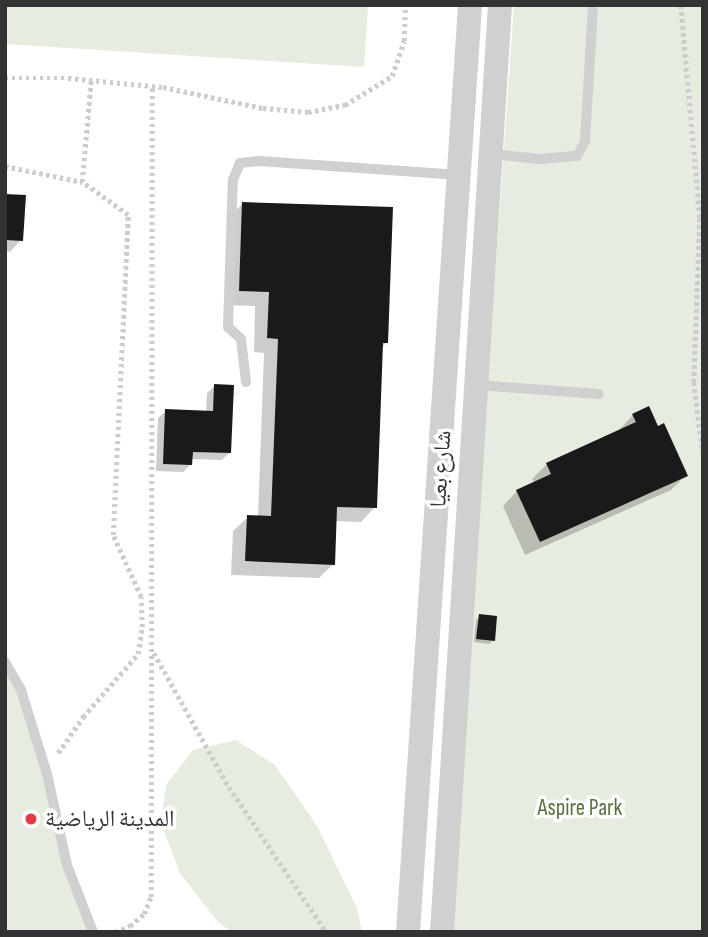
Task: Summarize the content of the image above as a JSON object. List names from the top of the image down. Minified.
{"streets":{"street":["شارع بعيا"]},"parks":["Aspire Park"],"places":["المدينة الرياضية"]}
